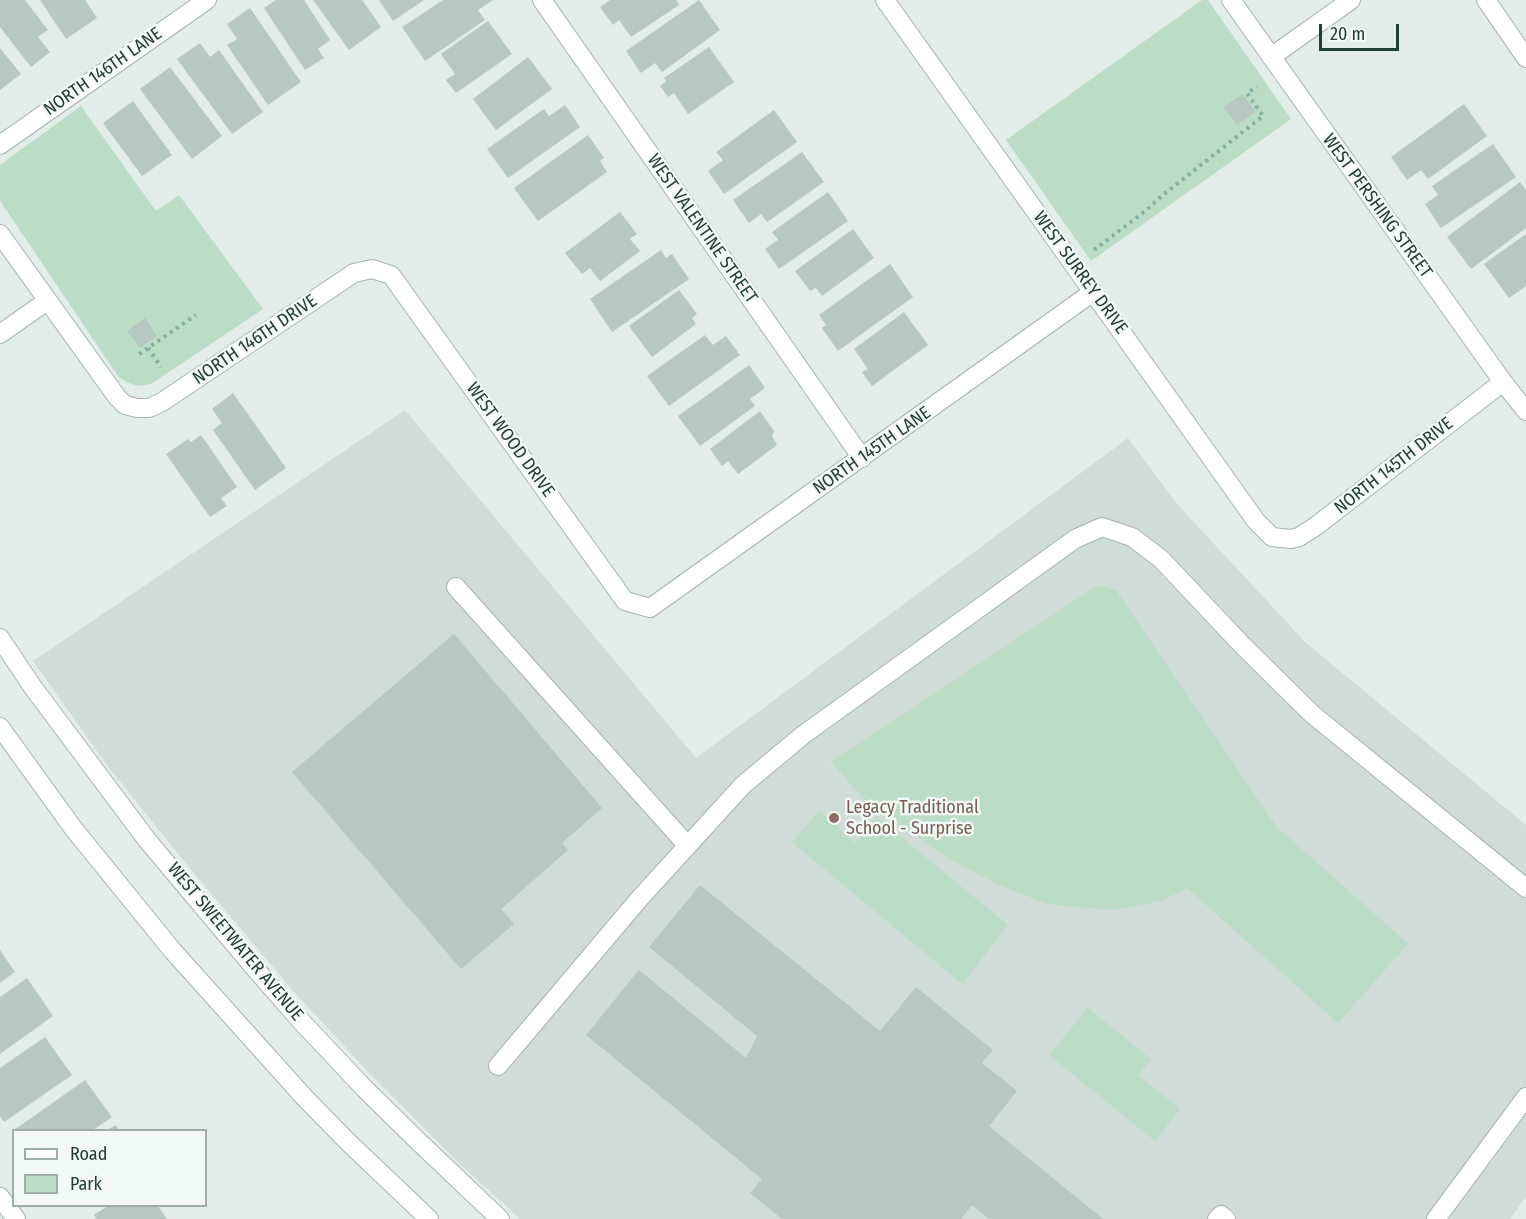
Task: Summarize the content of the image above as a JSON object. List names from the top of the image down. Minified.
{"streets":{"street":["NORTH 146TH LANE","WEST PERSHING STREET","WEST VALENTINE STREET","WEST SURREY DRIVE","NORTH 146TH DRIVE","WEST WOOD DRIVE","NORTH 145TH LANE","NORTH 145TH DRIVE","WEST SWEETWATER AVENUE"]},"crossings":[["WEST PERSHING STREET","NORTH 145TH DRIVE"],["WEST VALENTINE STREET","NORTH 145TH LANE"],["WEST SURREY DRIVE","NORTH 145TH LANE"],["WEST SURREY DRIVE","NORTH 145TH DRIVE"],["NORTH 146TH DRIVE","WEST WOOD DRIVE"],["WEST WOOD DRIVE","NORTH 145TH LANE"]],"places":["Legacy Traditional School - Surprise"],"legend":["Road","Park"],"scale_bar":"20 m"}
